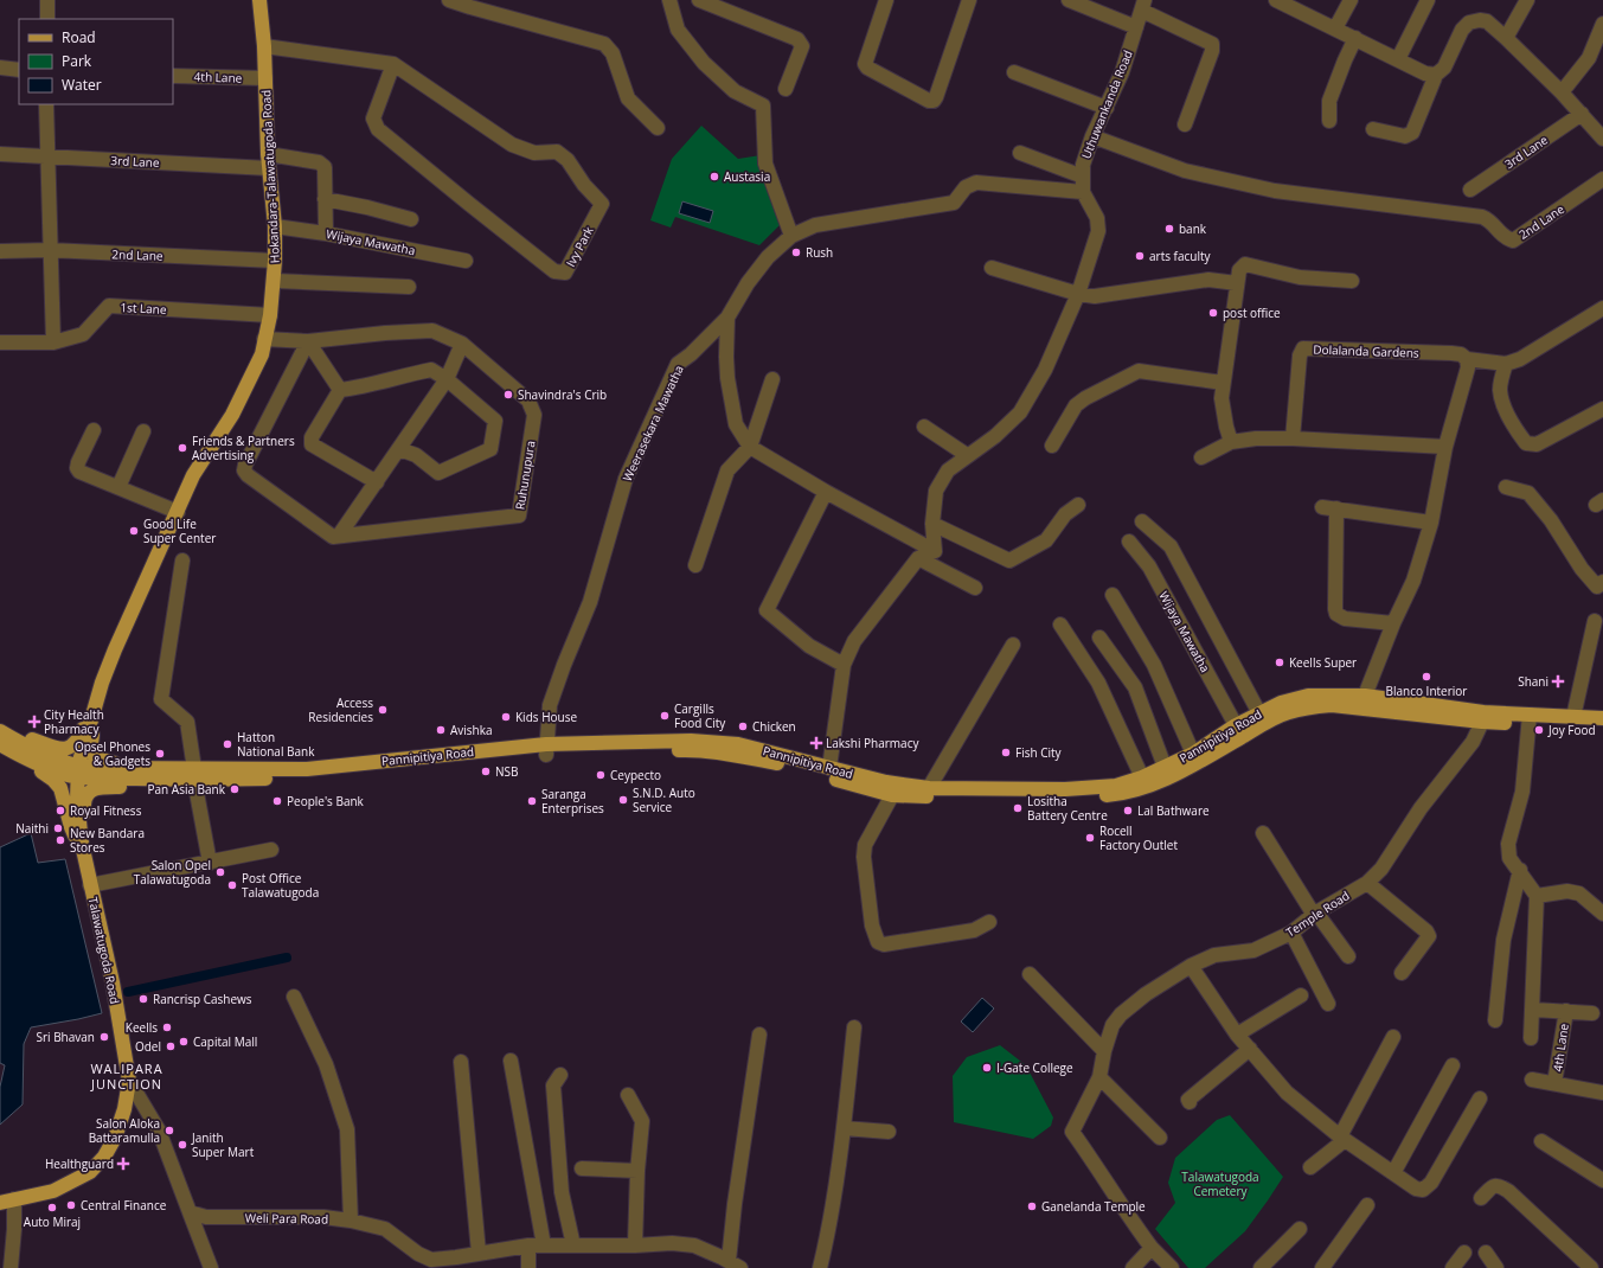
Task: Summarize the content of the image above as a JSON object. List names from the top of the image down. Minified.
{"streets":{"main road":["Hokandara-Talawatugoda Road","Pannipitiya Road","Talawatugoda Road"],"street":["4th Lane","Uthuwankanda Road","3rd Lane","2nd Lane","Wijaya Mawatha","Ivy Park","1st Lane","Dolalanda Gardens","Weerasekara Mawatha","Ruhunupura","Temple Road","Weli Para Road"]},"crossings":[["4th Lane","Hokandara-Talawatugoda Road"],["Uthuwankanda Road","2nd Lane"],["Uthuwankanda Road","Weerasekara Mawatha"],["3rd Lane","Hokandara-Talawatugoda Road"],["Hokandara-Talawatugoda Road","2nd Lane"],["Hokandara-Talawatugoda Road","Wijaya Mawatha"],["Hokandara-Talawatugoda Road","Ivy Park"],["Hokandara-Talawatugoda Road","1st Lane"],["Hokandara-Talawatugoda Road","Ruhunupura"],["Hokandara-Talawatugoda Road","Pannipitiya Road"],["Hokandara-Talawatugoda Road","Talawatugoda Road"],["Wijaya Mawatha","Pannipitiya Road"],["Weerasekara Mawatha","Pannipitiya Road"],["Pannipitiya Road","Temple Road"],["Pannipitiya Road","Talawatugoda Road"]],"districts":["WALIPARA JUNCTION"],"parks":["Talawatugoda Cemetery"],"places":{"other":["Austasia","bank","Rush","arts faculty","post office","Shavindra's Crib","Friends & Partners Advertising","Good Life Super Center","Keells Super","Blanco Interior","Access Residencies","Cargills Food City","Kids House","Chicken","Avishka","Joy Food","Hatton National Bank","Fish City","Opsel Phones & Gadgets","NSB","Ceypecto","Pan Asia Bank","S.N.D. Auto Service","People's Bank","Saranga Enterprises","Lositha Battery Centre","Royal Fitness","Lal Bathware","Naithi","Rocell Factory Outlet","New Bandara Stores","Salon Opel Talawatugoda","Post Office Talawatugoda","Rancrisp Cashews","Keells","Sri Bhavan","Capital Mall","Odel","I-Gate College","Salon Aloka Battaramulla","Janith Super Mart","Central Finance","Ganelanda Temple","Auto Miraj"],"health":["Shani","City Health Pharmacy","Lakshi Pharmacy","Healthguard"]},"legend":["Road","Park","Water"]}
